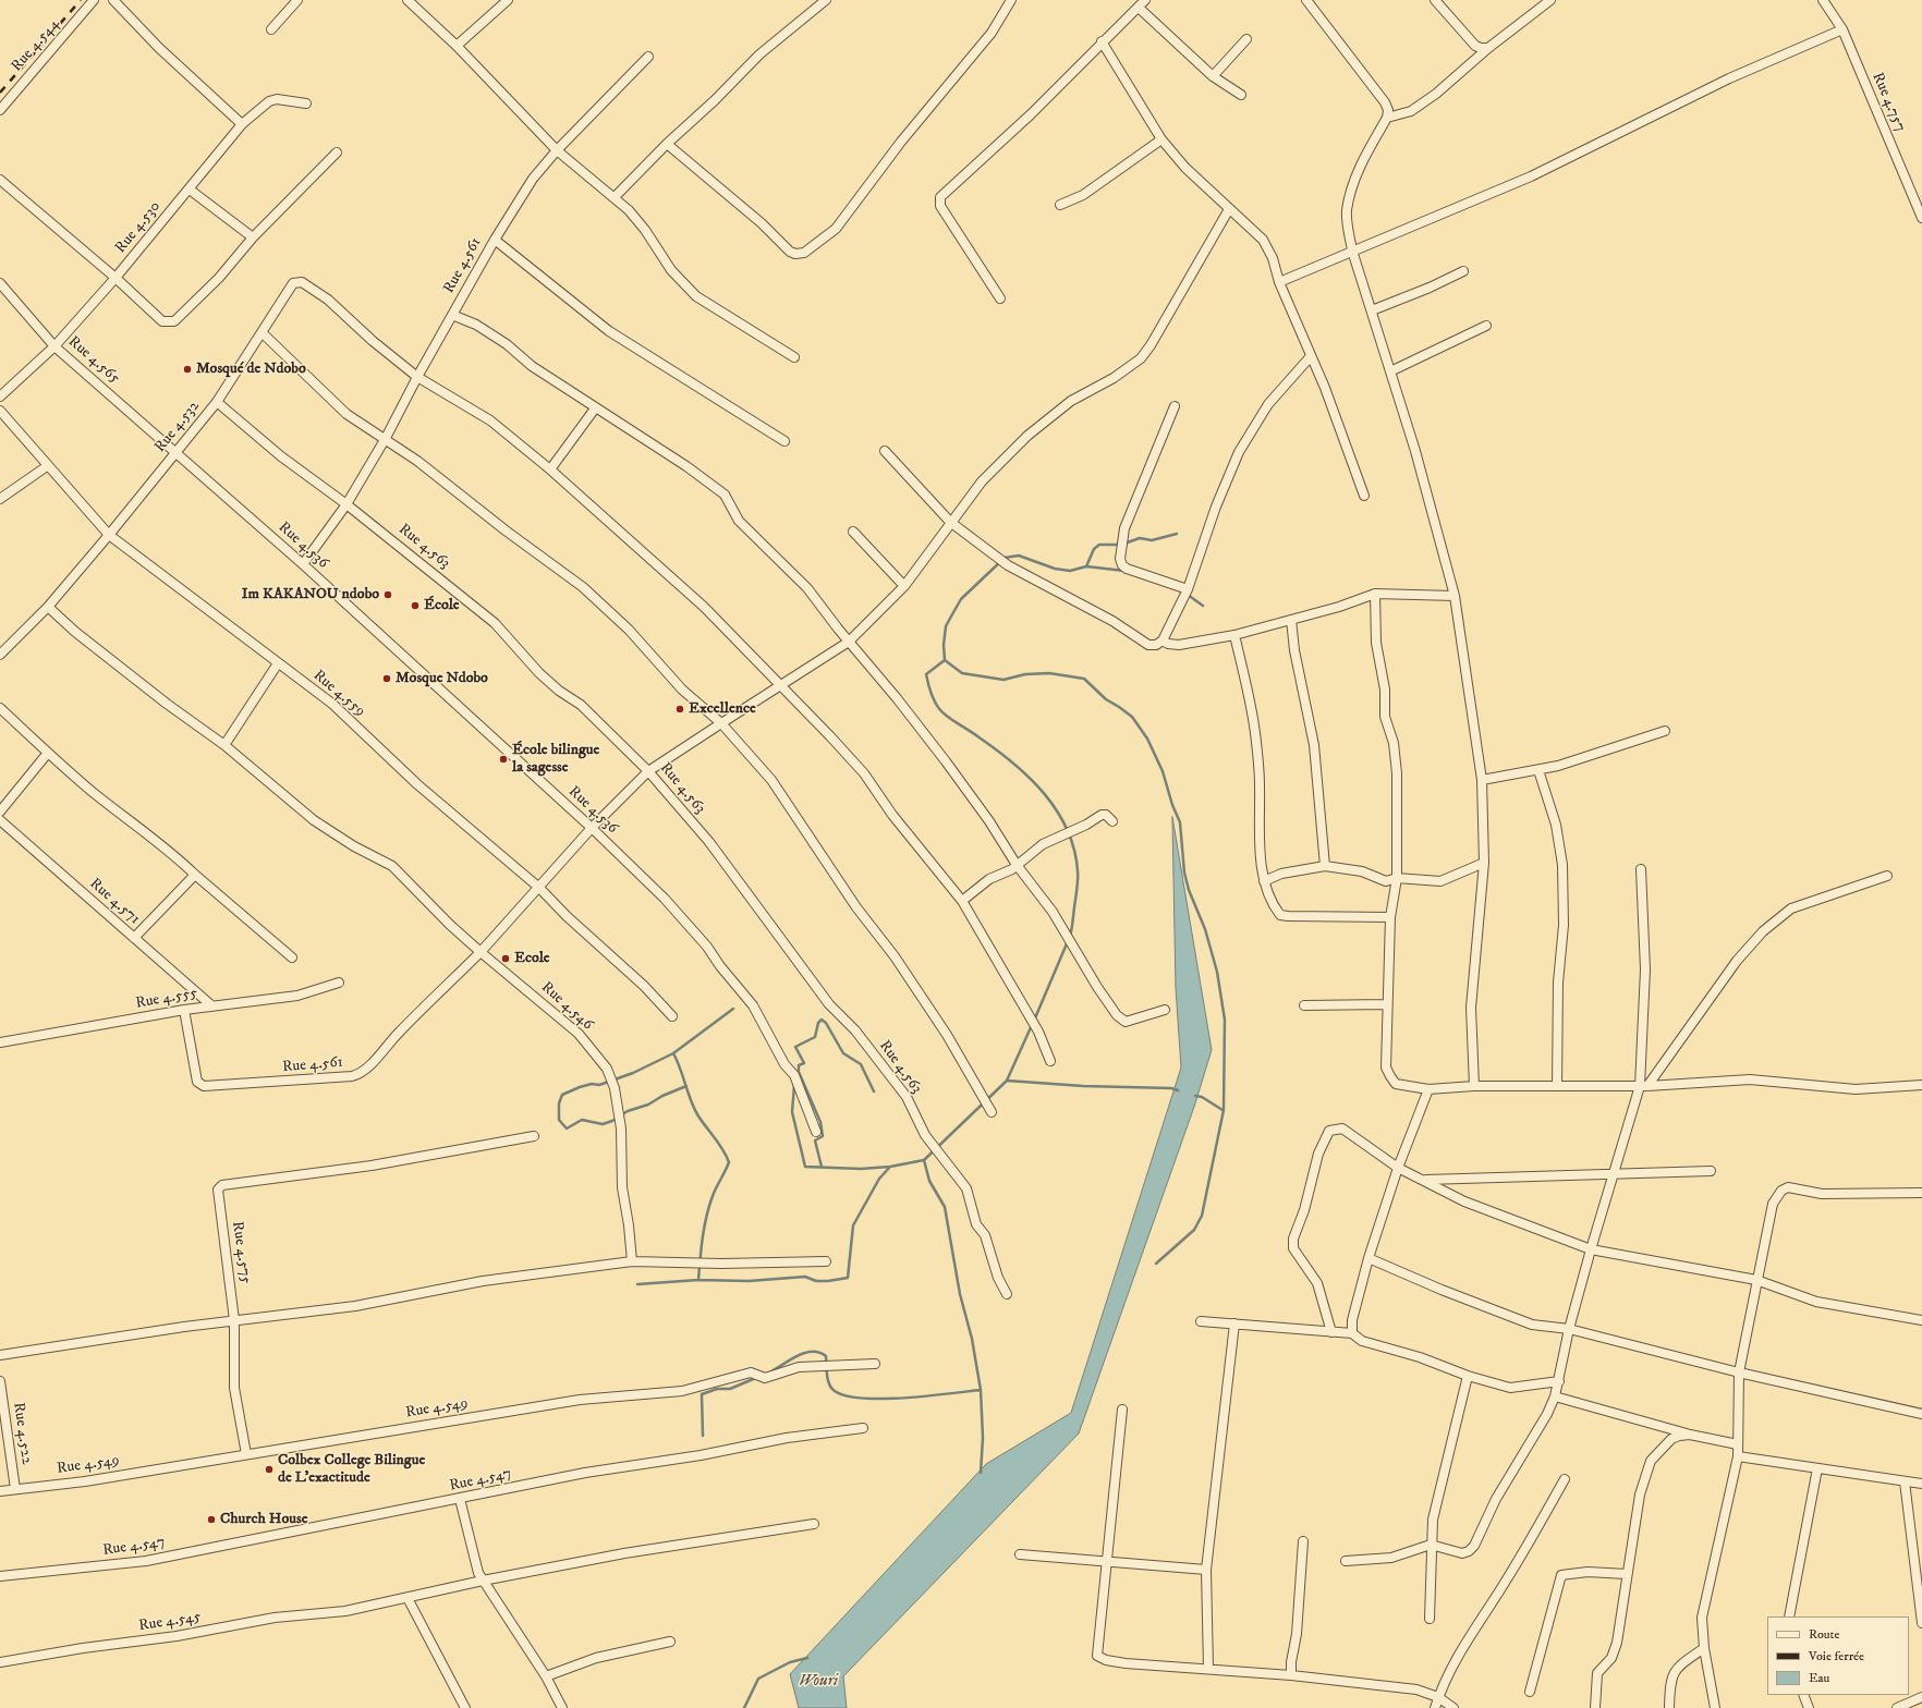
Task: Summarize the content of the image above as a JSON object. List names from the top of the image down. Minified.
{"streets":{"street":["Rue 4.544","Rue 4.757","Rue 4.530","Rue 4.561","Rue 4.565","Rue 4.532","Rue 4.536","Rue 4.563","Rue 4.559","Rue 4.571","Rue 4.555","Rue 4.546","Rue 4.575","Rue 4.549","Rue 4.522","Rue 4.547","Rue 4.545"]},"crossings":[["Rue 4.530","Rue 4.565"],["Rue 4.561","Rue 4.532"],["Rue 4.561","Rue 4.536"],["Rue 4.561","Rue 4.563"],["Rue 4.561","Rue 4.555"],["Rue 4.561","Rue 4.546"],["Rue 4.565","Rue 4.532"],["Rue 4.565","Rue 4.536"],["Rue 4.532","Rue 4.536"],["Rue 4.532","Rue 4.563"],["Rue 4.532","Rue 4.559"],["Rue 4.532","Rue 4.546"],["Rue 4.571","Rue 4.555"],["Rue 4.575","Rue 4.549"],["Rue 4.549","Rue 4.522"]],"water":["Wouri"],"places":["Mosqué de Ndobo","Im KAKANOU ndobo","École","Mosque Ndobo","Excellence","École bilingue la sagesse","Ecole","Colbex College Bilingue de L'exactitude","Church House"],"legend":["Route","Voie ferrée","Eau"]}
